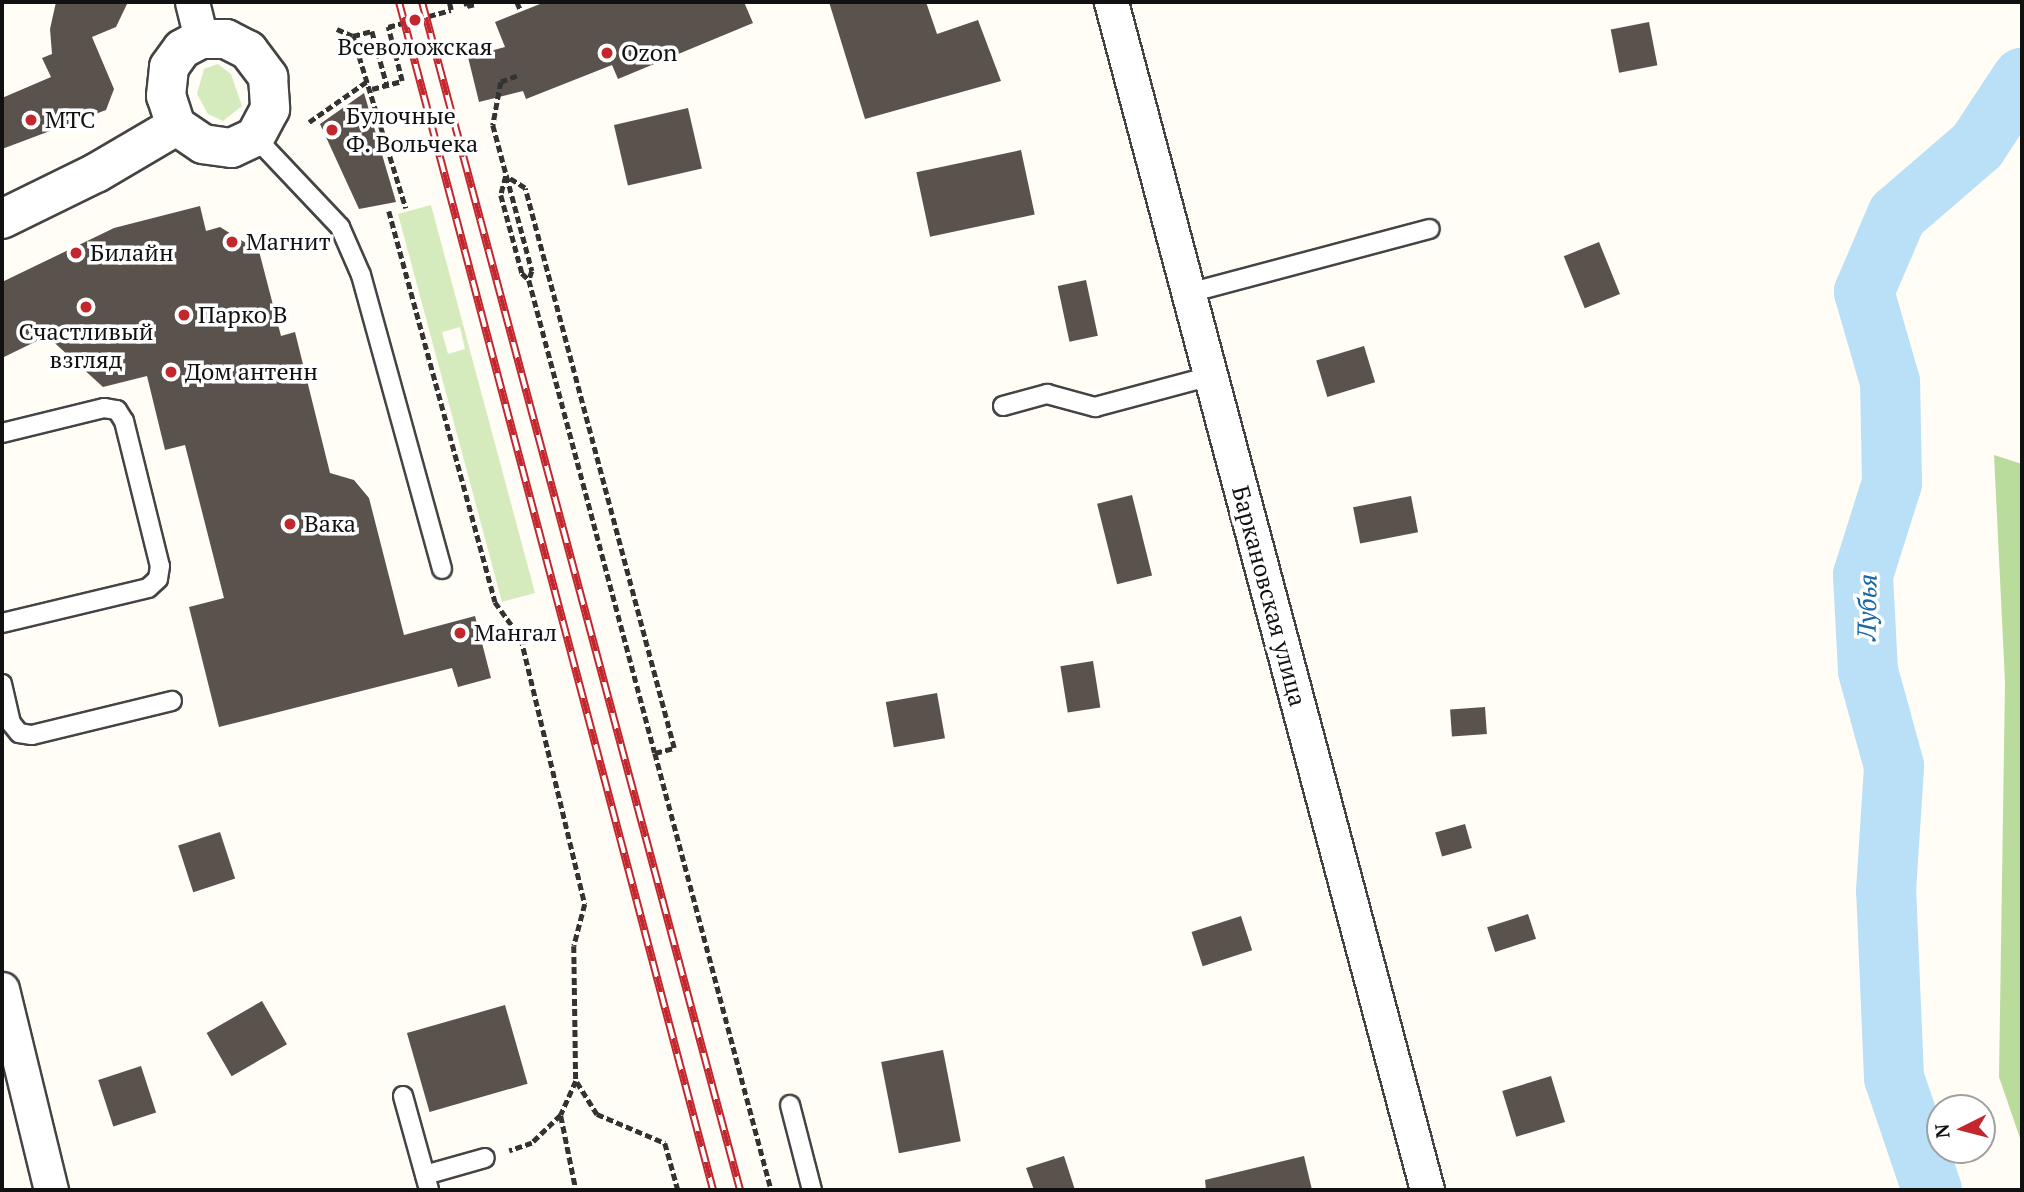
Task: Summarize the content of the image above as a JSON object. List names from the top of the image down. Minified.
{"streets":{"street":["Баркановская улица"]},"water":["Лубья"],"places":["Всеволожская","Ozon","МТС","Булочные Ф. Вольчека","Магнит","Билайн","Счастливый взгляд","Парко В","Дом антенн","Вака","Мангал"],"north":"left"}
